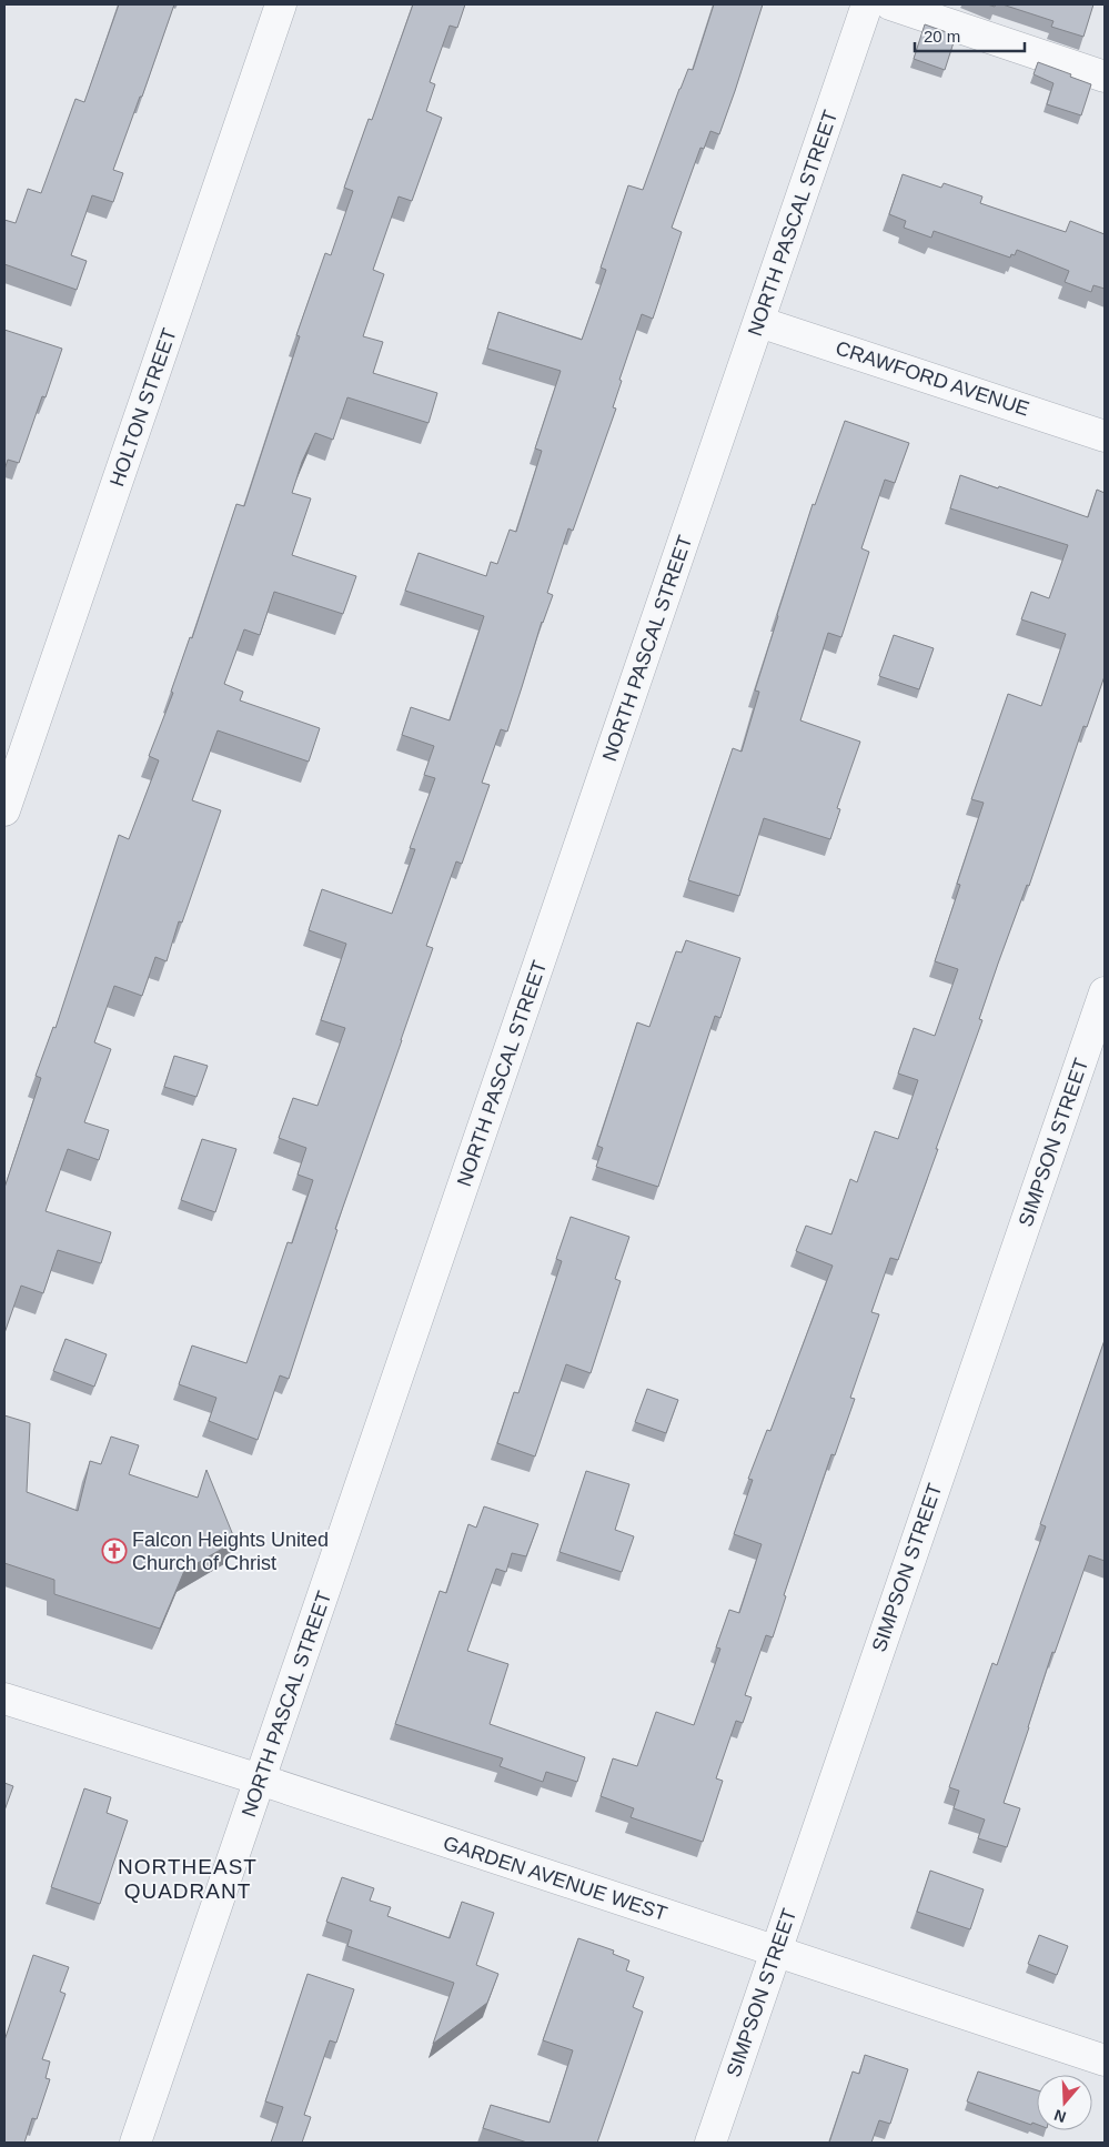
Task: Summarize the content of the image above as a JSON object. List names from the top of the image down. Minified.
{"streets":{"street":["NORTH PASCAL STREET","CRAWFORD AVENUE","HOLTON STREET","SIMPSON STREET","GARDEN AVENUE WEST"]},"crossings":[["NORTH PASCAL STREET","CRAWFORD AVENUE"],["NORTH PASCAL STREET","GARDEN AVENUE WEST"],["SIMPSON STREET","GARDEN AVENUE WEST"]],"districts":["NORTHEAST QUADRANT"],"places":{"church":["Falcon Heights United Church of Christ"]},"scale_bar":"20 m","north":"bottom"}
